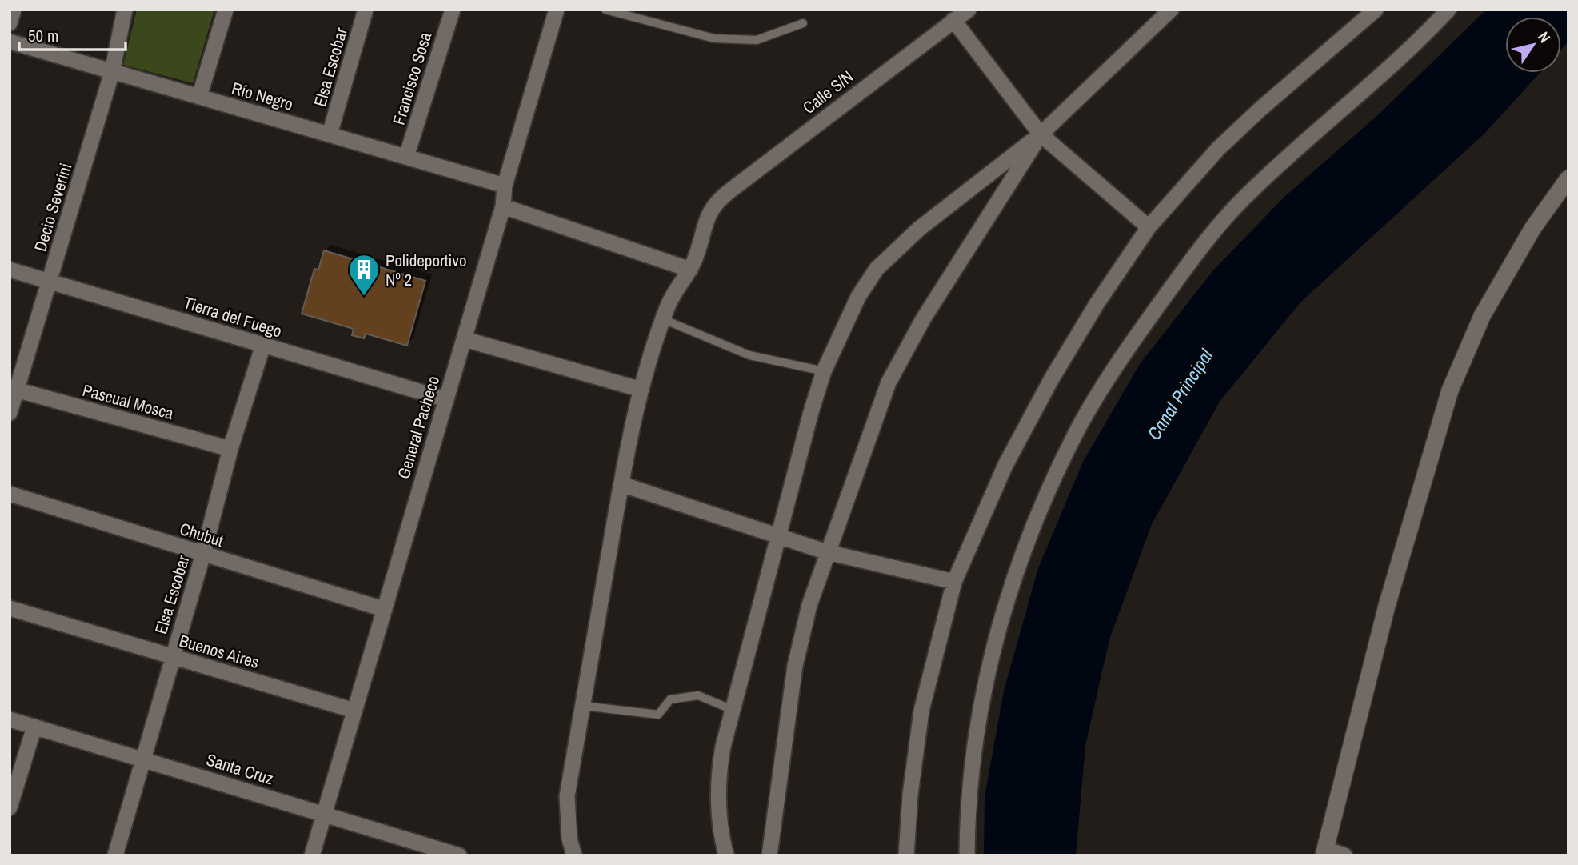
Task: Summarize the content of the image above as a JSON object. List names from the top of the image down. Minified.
{"streets":{"street":["Elsa Escobar","Francisco Sosa","Calle S/N","Río Negro","Decio Severini","Tierra del Fuego","Pascual Mosca","General Pacheco","Chubut","Buenos Aires","Santa Cruz"]},"crossings":[["Elsa Escobar","Río Negro"],["Elsa Escobar","Tierra del Fuego"],["Elsa Escobar","Pascual Mosca"],["Elsa Escobar","Chubut"],["Elsa Escobar","Buenos Aires"],["Elsa Escobar","Santa Cruz"],["Francisco Sosa","Río Negro"],["Río Negro","Decio Severini"],["Río Negro","General Pacheco"],["Decio Severini","Tierra del Fuego"],["Decio Severini","Pascual Mosca"],["Tierra del Fuego","General Pacheco"],["General Pacheco","Chubut"],["General Pacheco","Buenos Aires"],["General Pacheco","Santa Cruz"]],"water":["Canal Principal"],"places":{"building":["Polideportivo Nº 2"]},"scale_bar":"50 m","north":"top right"}
